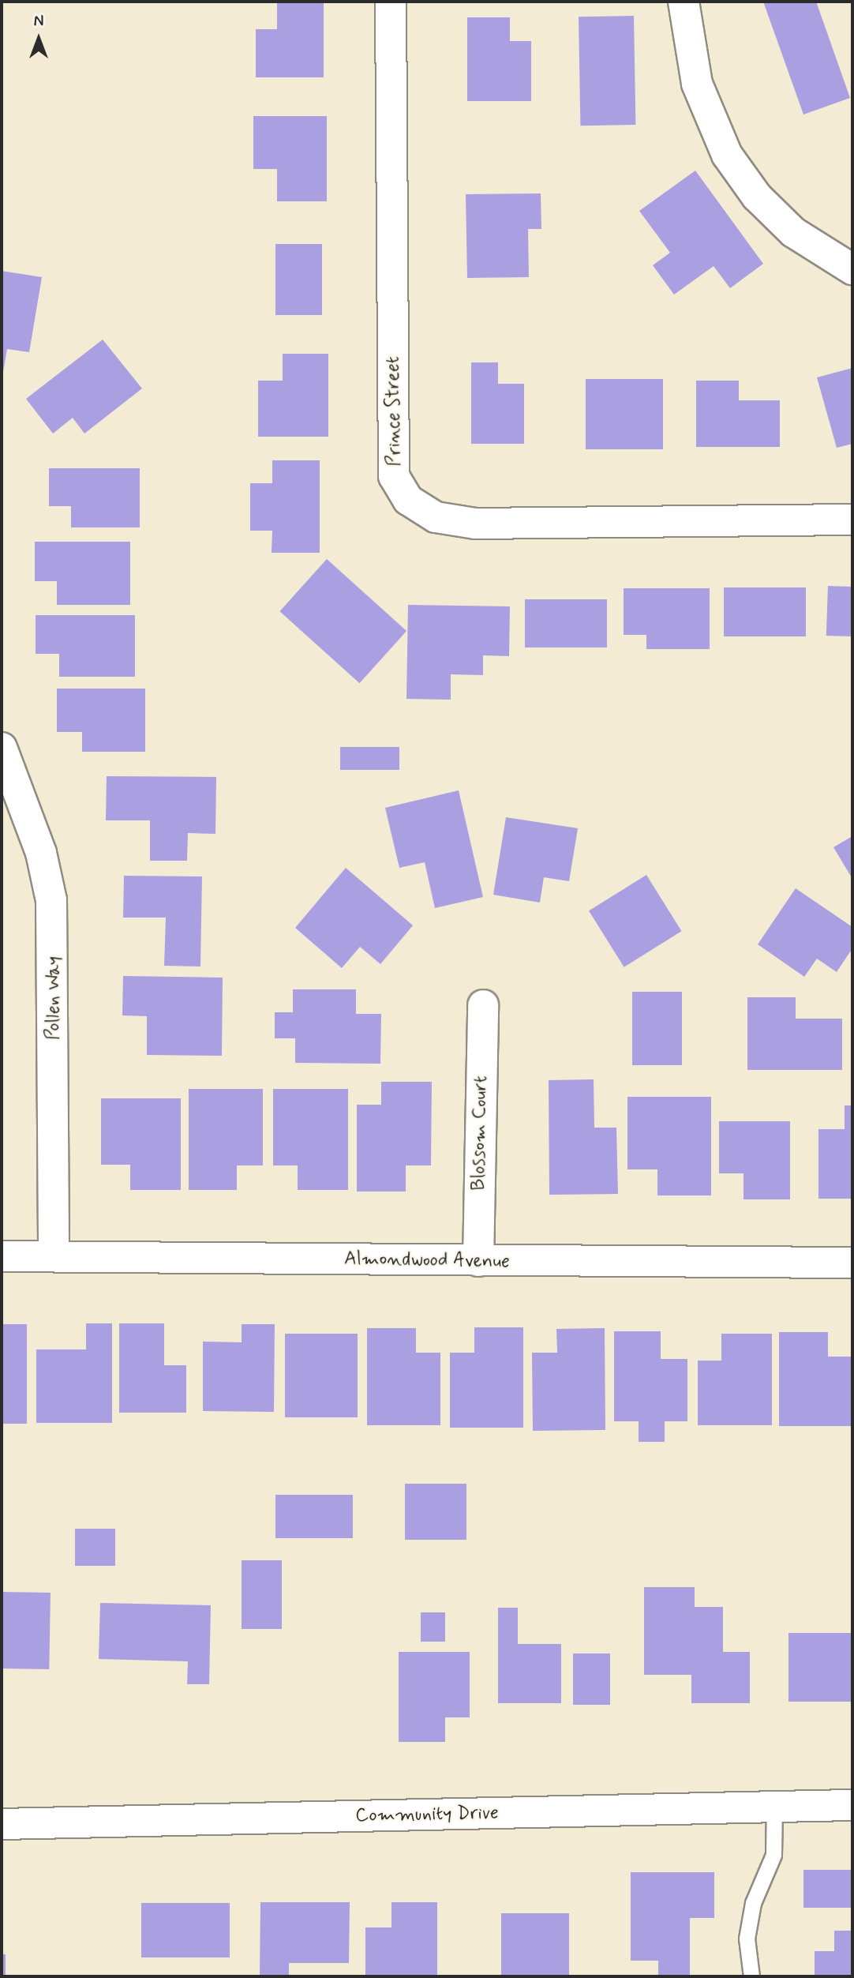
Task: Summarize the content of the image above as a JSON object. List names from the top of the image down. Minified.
{"streets":{"street":["Prince Street","Pollen Way","Blossom Court","Almondwood Avenue","Community Drive"]},"crossings":[["Pollen Way","Almondwood Avenue"],["Blossom Court","Almondwood Avenue"]],"north":"top"}
